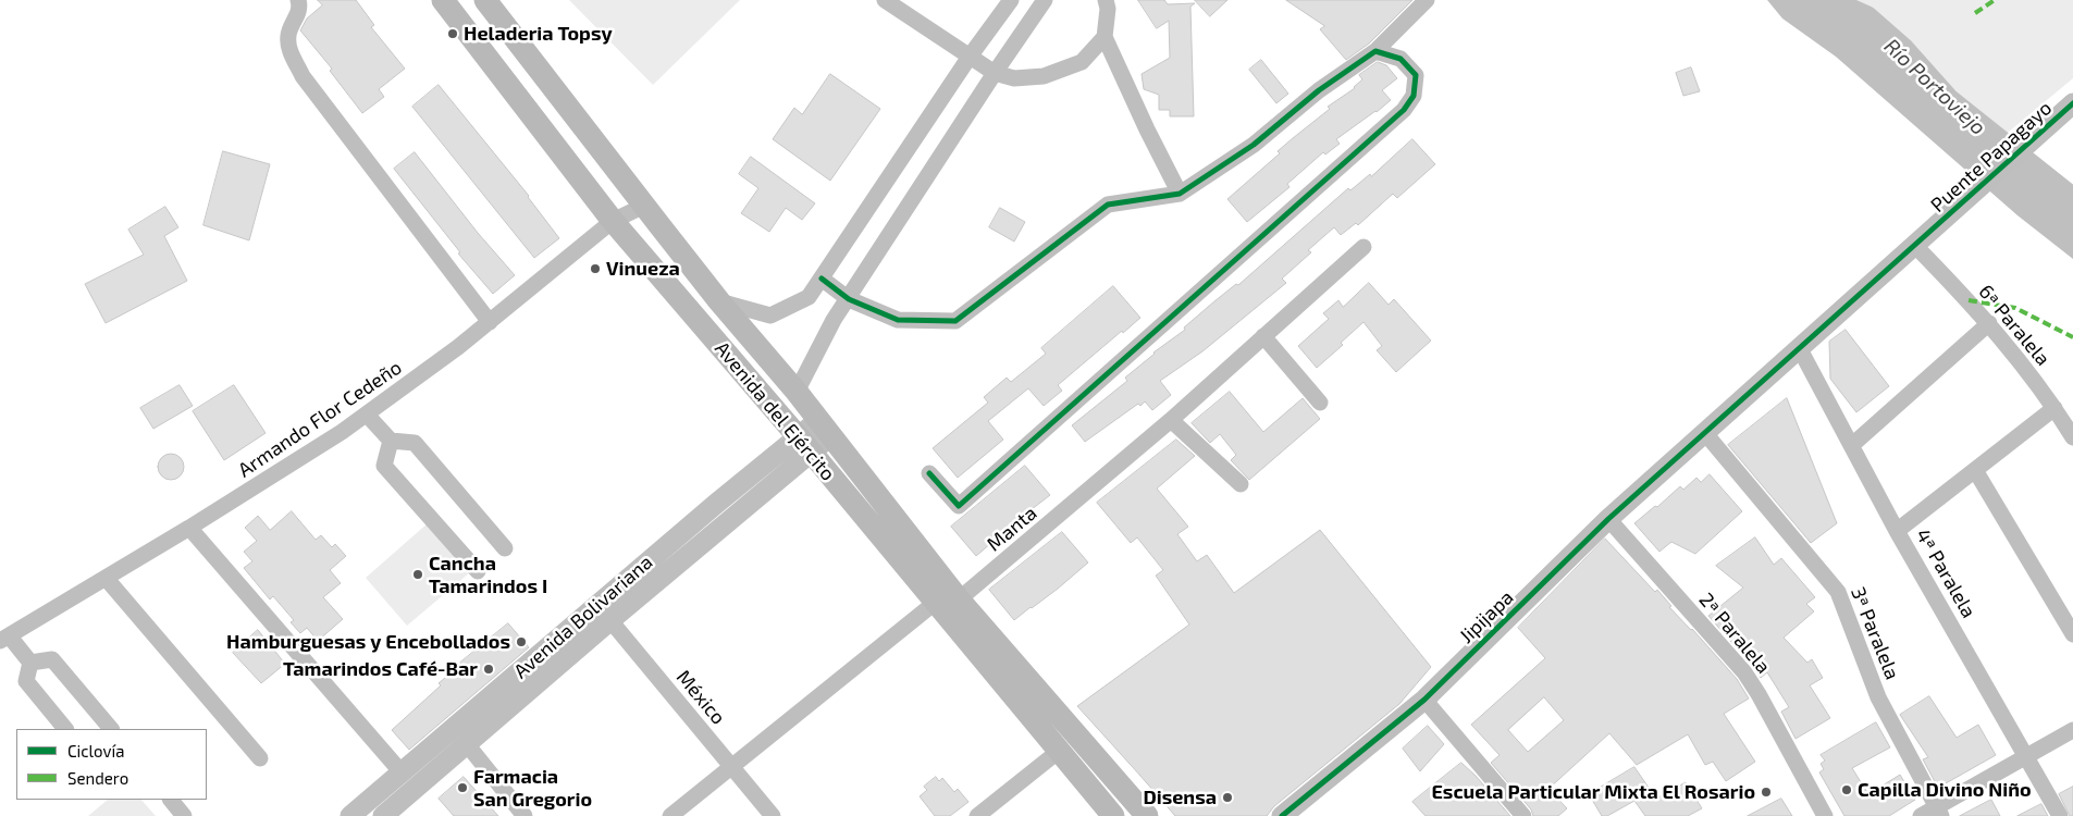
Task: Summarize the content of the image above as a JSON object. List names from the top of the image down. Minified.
{"streets":{"main road":["Avenida del Ejército"],"street":["Puente Papagayo","6ª Paralela","Armando Flor Cedeño","Manta","4ª Paralela","Avenida Bolivariana","Jipijapa","2ª Paralela","3ª Paralela","México"]},"crossings":[["Puente Papagayo","6ª Paralela"],["Puente Papagayo","4ª Paralela"],["Puente Papagayo","Jipijapa"],["Avenida del Ejército","Armando Flor Cedeño"],["Avenida del Ejército","Manta"],["Avenida del Ejército","Avenida Bolivariana"],["4ª Paralela","Jipijapa"],["Avenida Bolivariana","México"],["Jipijapa","2ª Paralela"],["Jipijapa","3ª Paralela"]],"water":["Río Portoviejo"],"places":["Heladeria Topsy","Vinueza","Cancha Tamarindos I","Hamburguesas y Encebollados","Tamarindos Café-Bar","Farmacia San Gregorio","Capilla Divino Niño","Escuela Particular Mixta El Rosario","Disensa"],"legend":["Ciclovía","Sendero"]}
